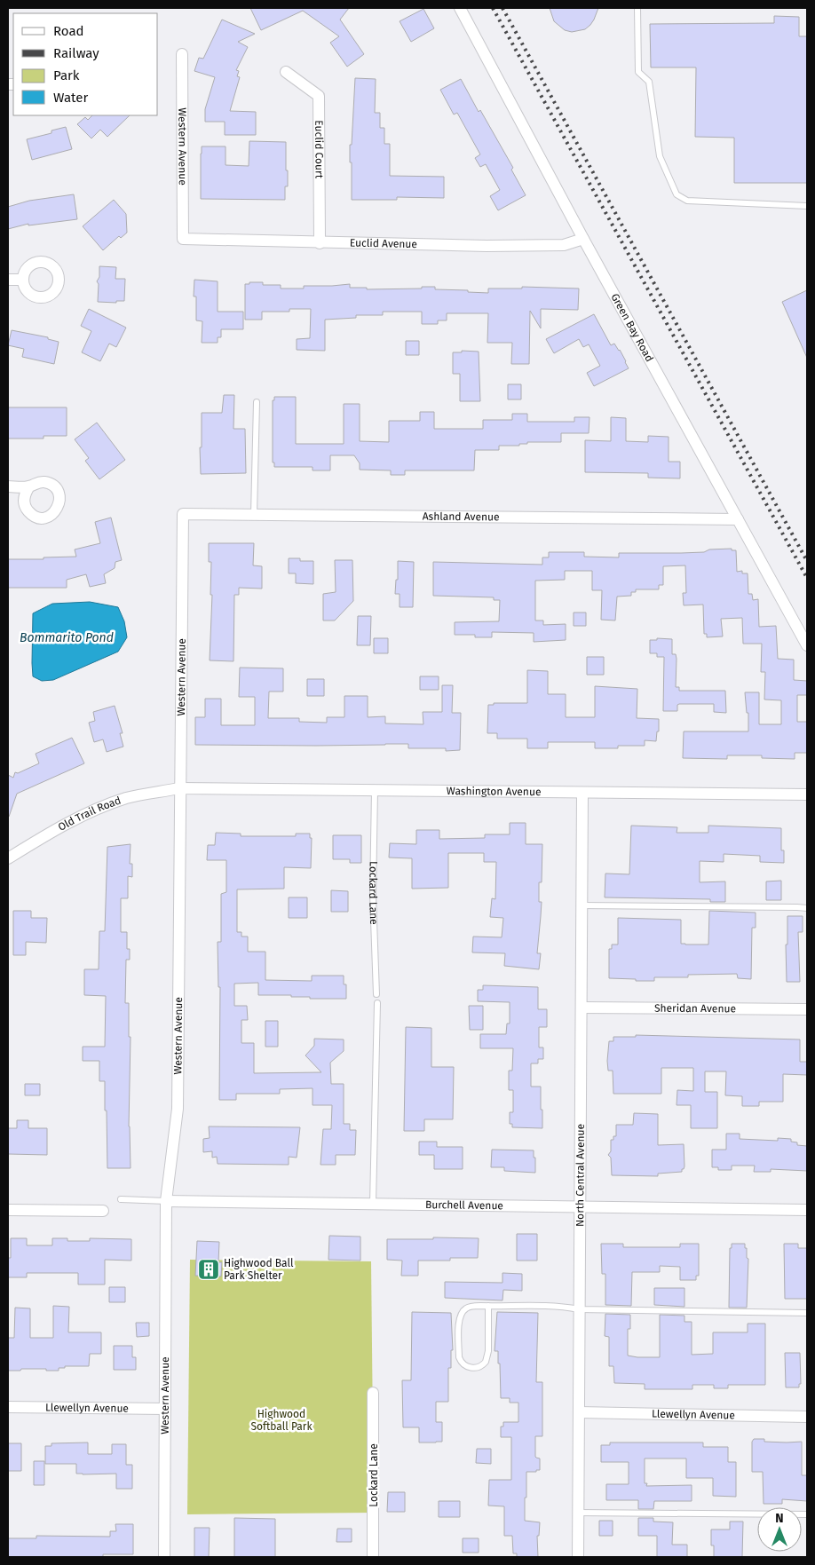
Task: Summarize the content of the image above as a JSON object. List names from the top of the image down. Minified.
{"streets":{"street":["Western Avenue","Euclid Court","Euclid Avenue","Green Bay Road","Ashland Avenue","Washington Avenue","Old Trail Road","Lockard Lane","Sheridan Avenue","North Central Avenue","Burchell Avenue","Llewellyn Avenue"]},"crossings":[["Western Avenue","Euclid Avenue"],["Western Avenue","Ashland Avenue"],["Western Avenue","Washington Avenue"],["Western Avenue","Old Trail Road"],["Western Avenue","Burchell Avenue"],["Western Avenue","Llewellyn Avenue"],["Euclid Court","Euclid Avenue"],["Euclid Avenue","Green Bay Road"],["Green Bay Road","Ashland Avenue"],["Washington Avenue","Old Trail Road"],["Washington Avenue","Lockard Lane"],["Washington Avenue","North Central Avenue"],["Sheridan Avenue","North Central Avenue"],["North Central Avenue","Burchell Avenue"],["North Central Avenue","Llewellyn Avenue"]],"water":["Bommarito Pond"],"parks":["Highwood Softball Park"],"places":{"building":["Highwood Ball Park Shelter"]},"legend":["Road","Railway","Park","Water"],"north":"top"}
